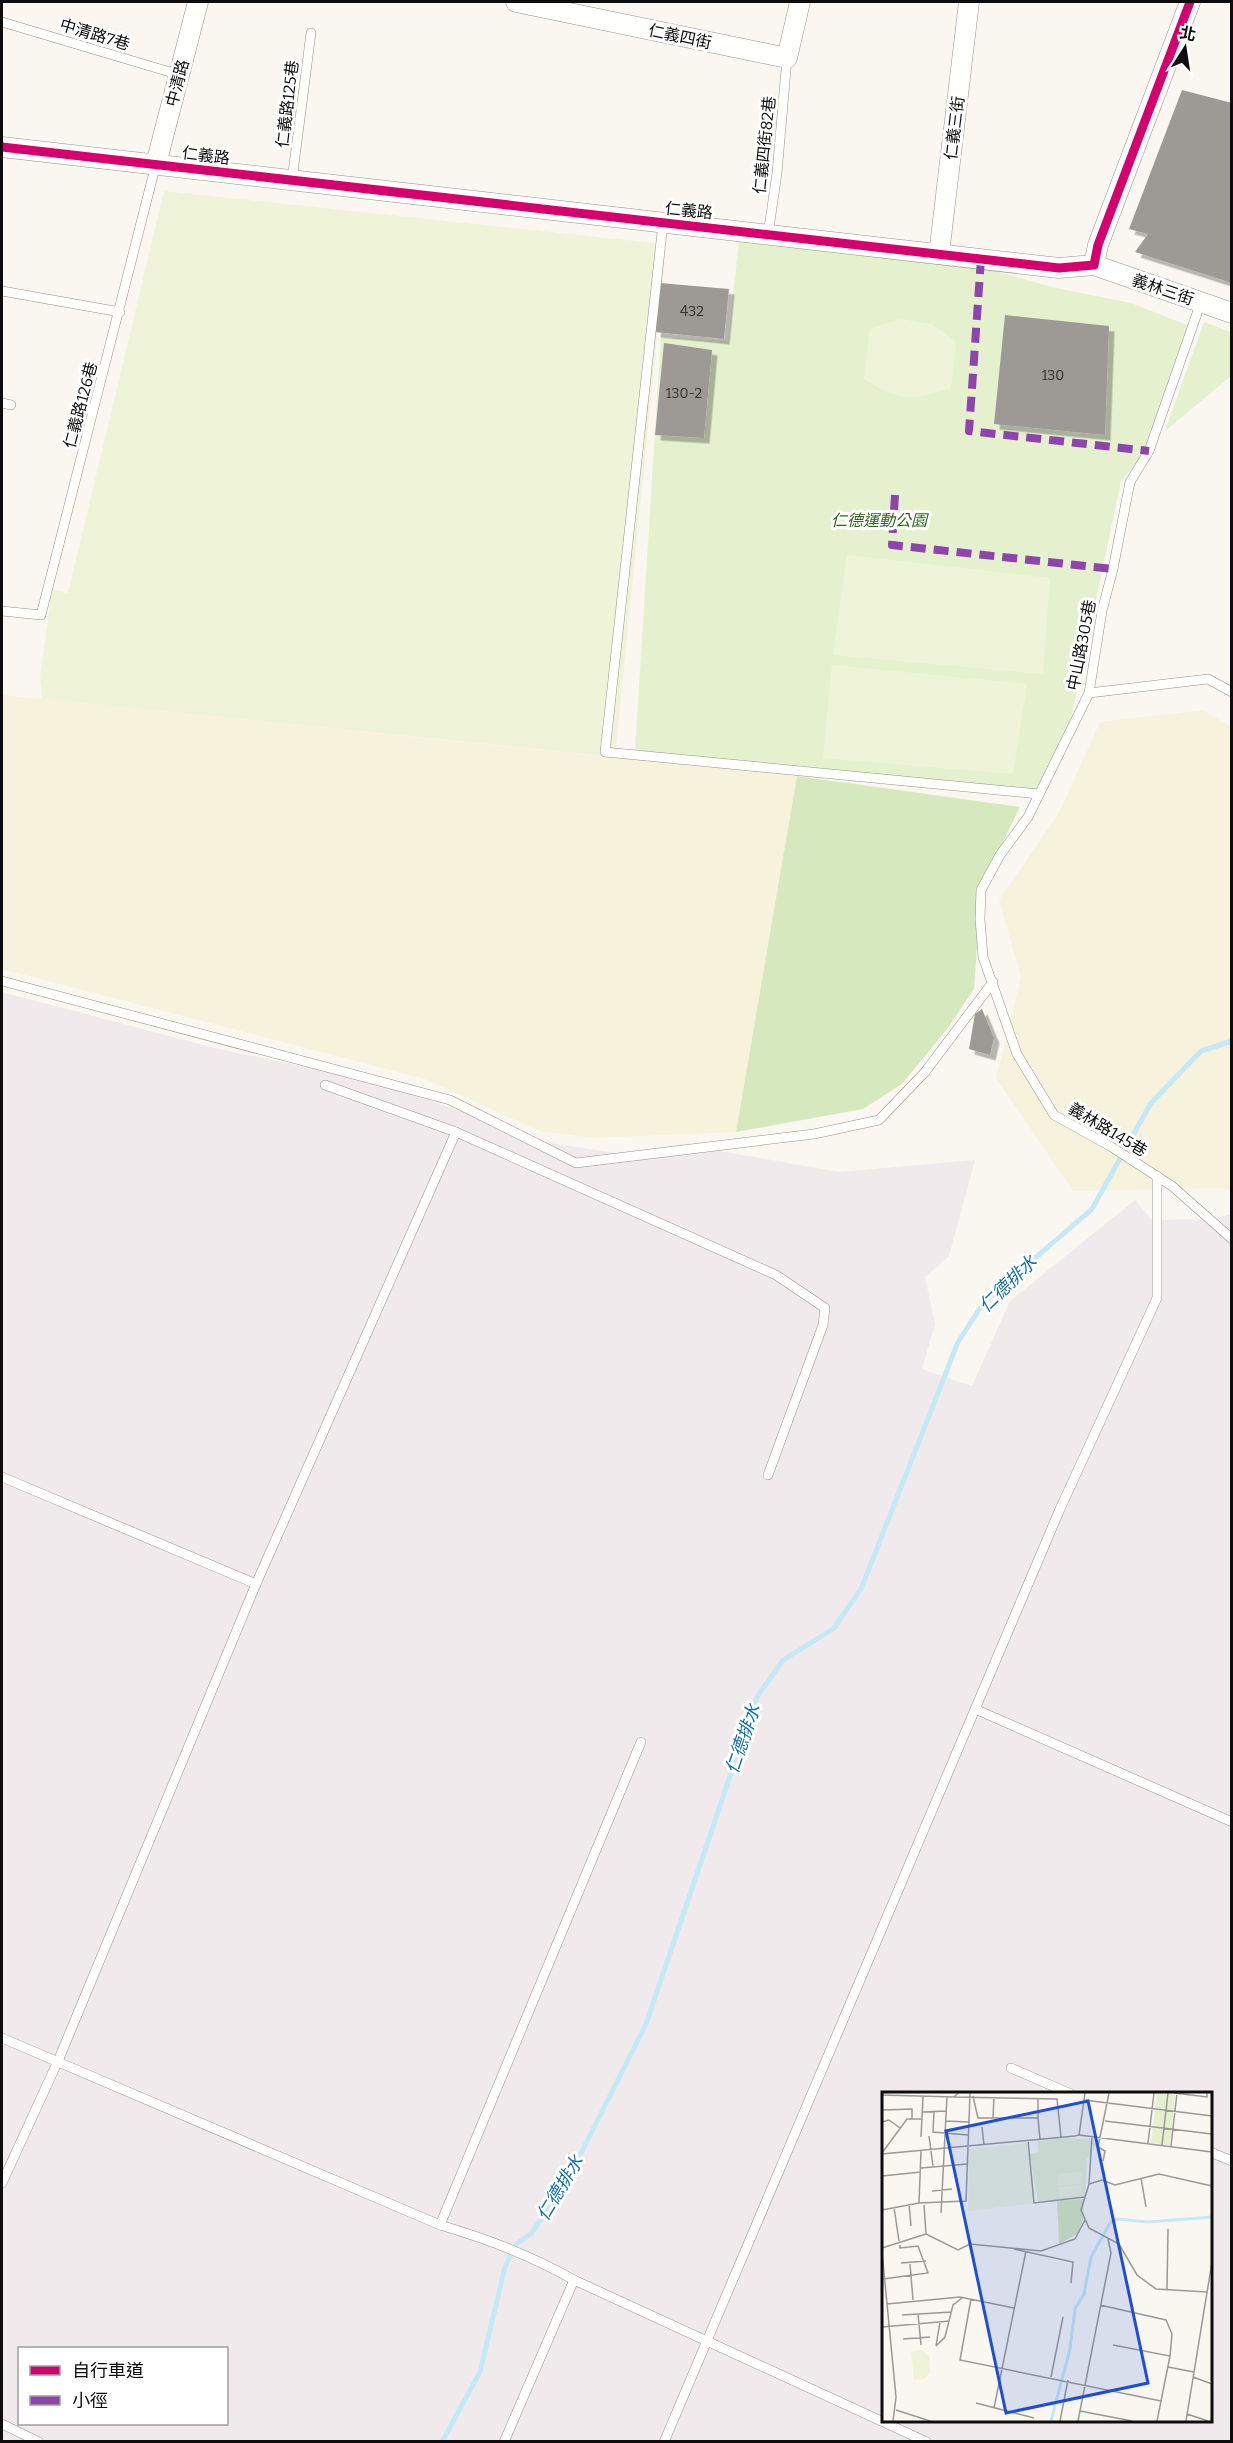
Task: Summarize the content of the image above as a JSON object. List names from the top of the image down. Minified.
{"streets":{"street":["仁義四街","中清路","仁義三街","仁義路","義林三街"],"lane":["中清路7巷","仁義路125巷","仁義四街82巷","仁義路126巷","中山路305巷","義林路145巷"]},"crossings":[["中清路7巷","中清路"],["仁義四街","仁義四街82巷"],["中清路","仁義路"],["中清路","仁義路126巷"],["仁義路125巷","仁義路"],["仁義三街","仁義路"],["仁義四街82巷","仁義路"],["仁義路","義林三街"],["仁義路","仁義路126巷"],["義林三街","中山路305巷"],["中山路305巷","義林路145巷"]],"water":["仁德排水"],"parks":["仁德運動公園"],"house_numbers":["432","130","130-2"],"legend":["自行車道","小徑"],"north":"top"}
